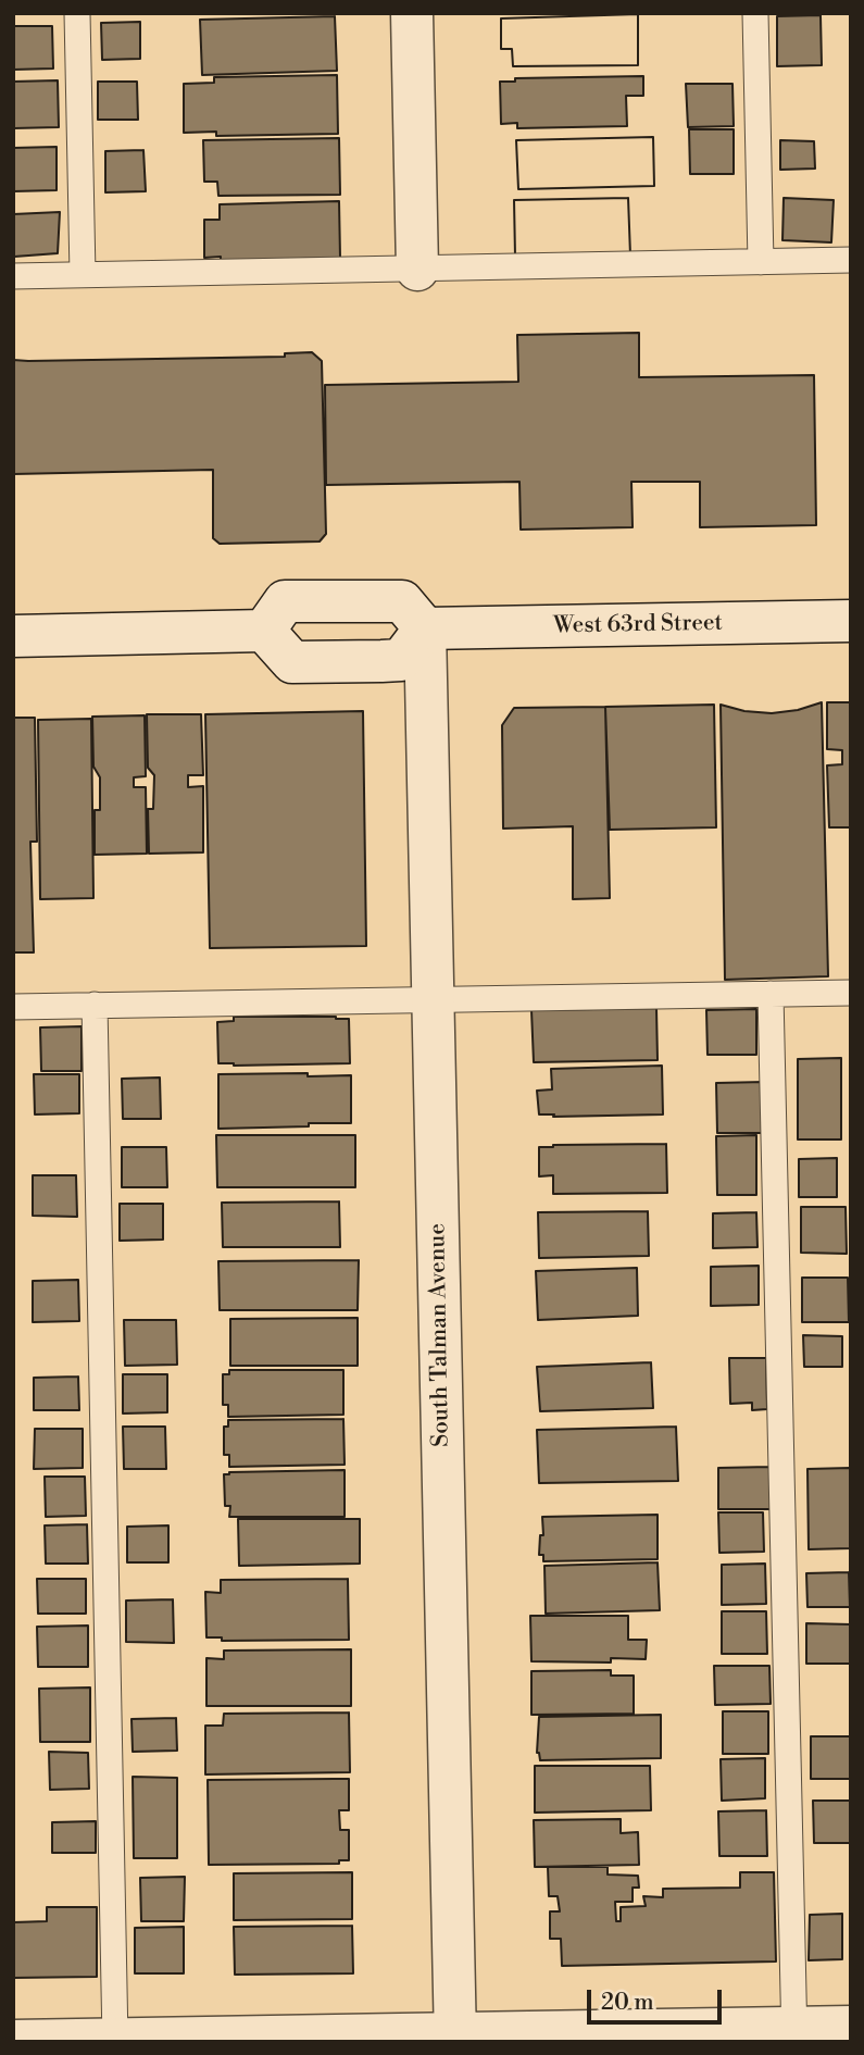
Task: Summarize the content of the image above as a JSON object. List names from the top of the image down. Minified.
{"streets":{"street":["West 63rd Street","South Talman Avenue"]},"crossings":[["West 63rd Street","South Talman Avenue"]],"scale_bar":"20 m"}
